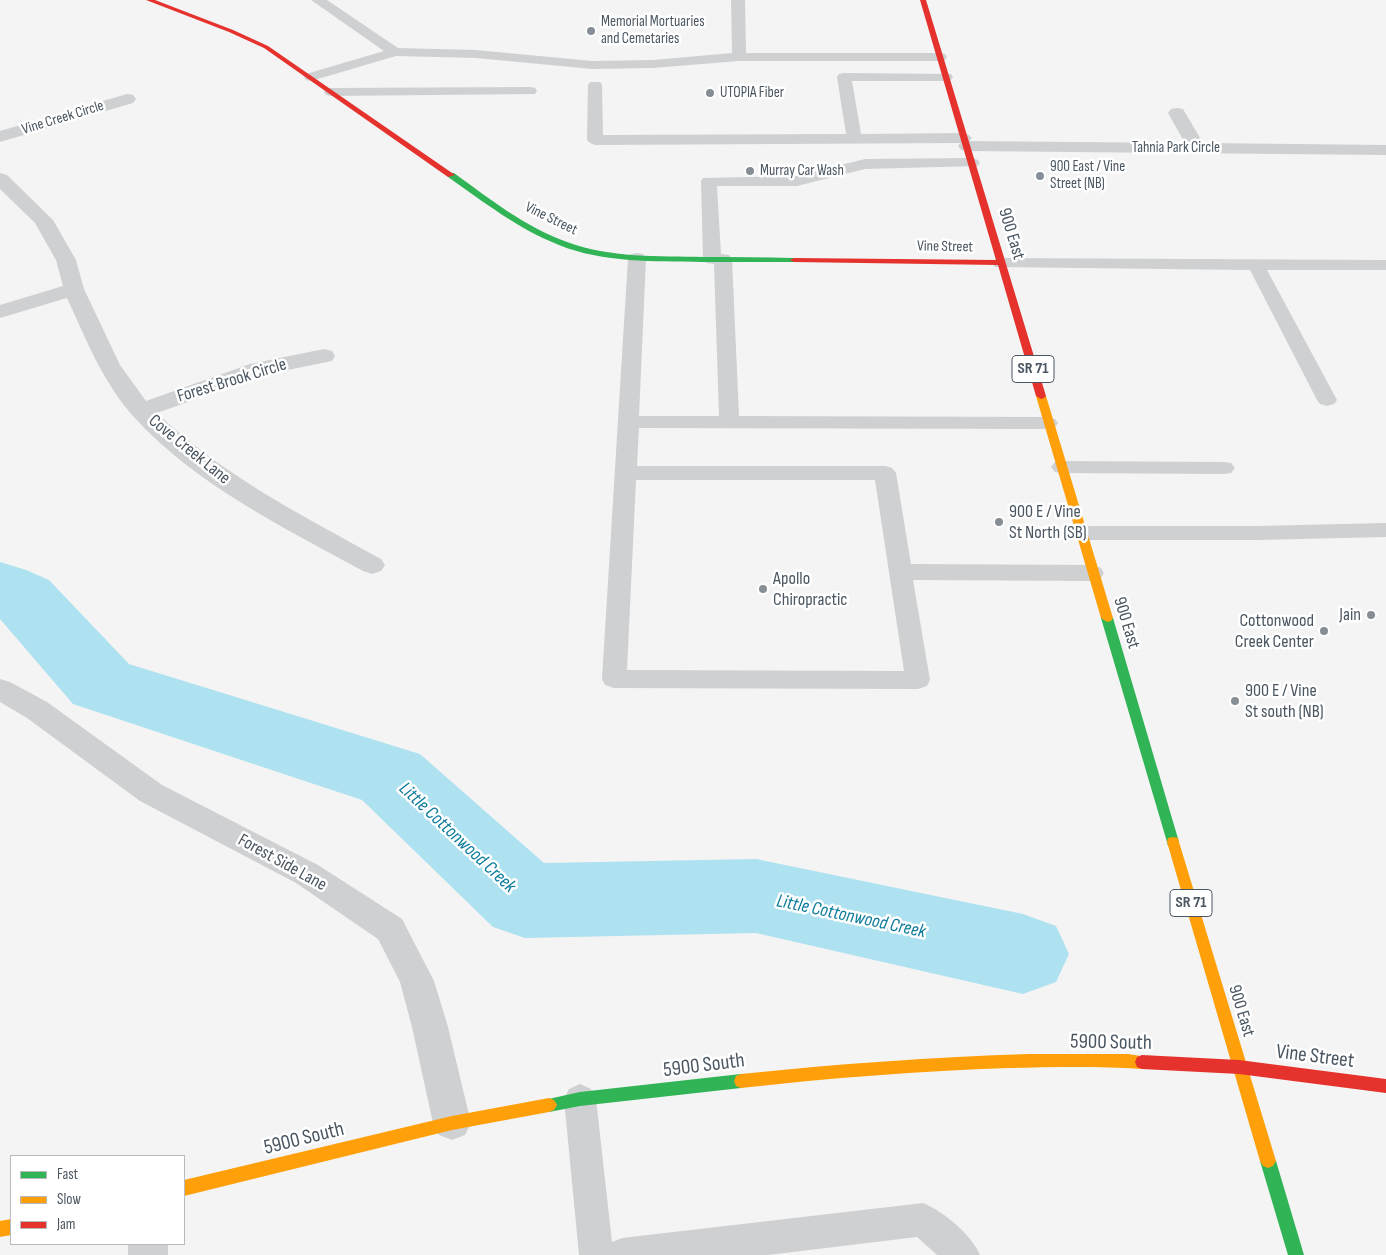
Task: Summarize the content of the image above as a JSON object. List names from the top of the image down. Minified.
{"streets":{"main road":["Vine Street","900 East","SR 71","5900 South"],"street":["Vine Creek Circle","Tahnia Park Circle","Forest Brook Circle","Cove Creek Lane","Forest Side Lane"]},"crossings":[["Tahnia Park Circle","900 East"],["Vine Street","900 East"],["Vine Street","5900 South"],["900 East","5900 South"],["Forest Brook Circle","Cove Creek Lane"],["Forest Side Lane","5900 South"]],"water":["Little Cottonwood Creek"],"places":["Memorial Mortuaries and Cemetaries","UTOPIA Fiber","Murray Car Wash","900 East / Vine Street (NB)","900 E / Vine St North (SB)","Apollo Chiropractic","Jain","Cottonwood Creek Center","900 E / Vine St south (NB)"],"legend":["Fast","Slow","Jam"]}
